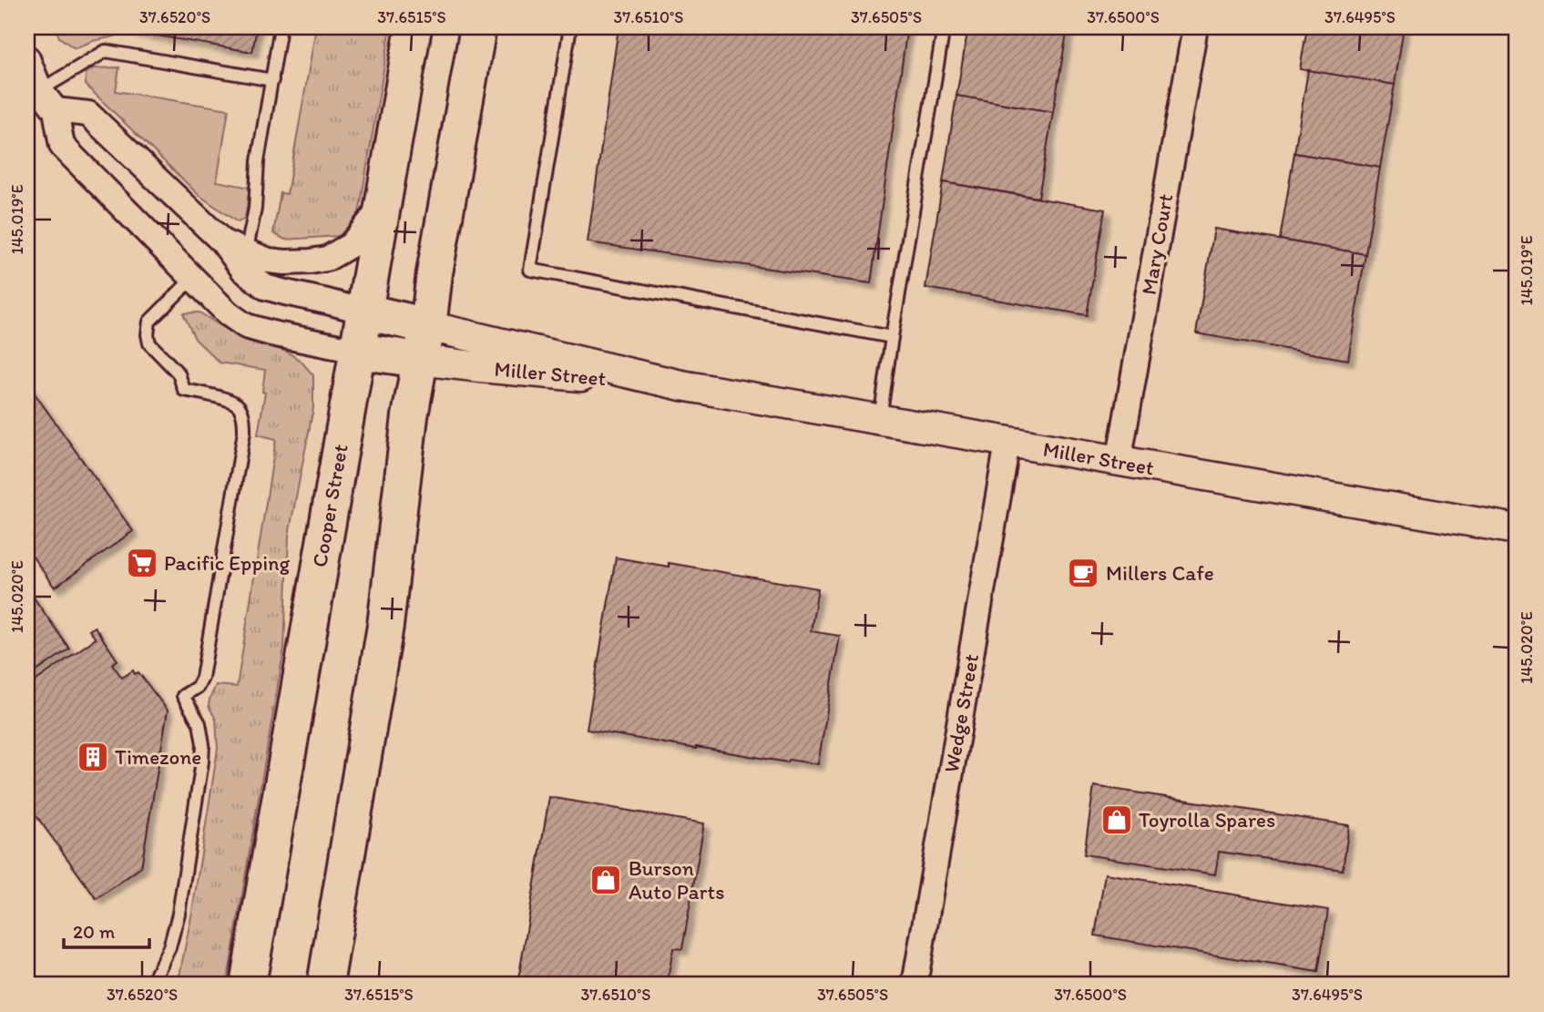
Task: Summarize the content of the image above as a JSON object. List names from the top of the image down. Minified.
{"streets":{"main road":["Cooper Street"],"street":["Mary Court","Miller Street","Wedge Street"]},"crossings":[["Mary Court","Miller Street"],["Miller Street","Wedge Street"]],"places":{"supermarket":["Pacific Epping"],"cafe":["Millers Cafe"],"building":["Timezone"],"shop":["Toyrolla Spares","Burson Auto Parts"]},"scale_bar":"20 m","coordinates":["37.6520°S","37.6515°S","37.6510°S","37.6505°S","37.6500°S","37.6495°S","145.019°E","145.020°E"]}
